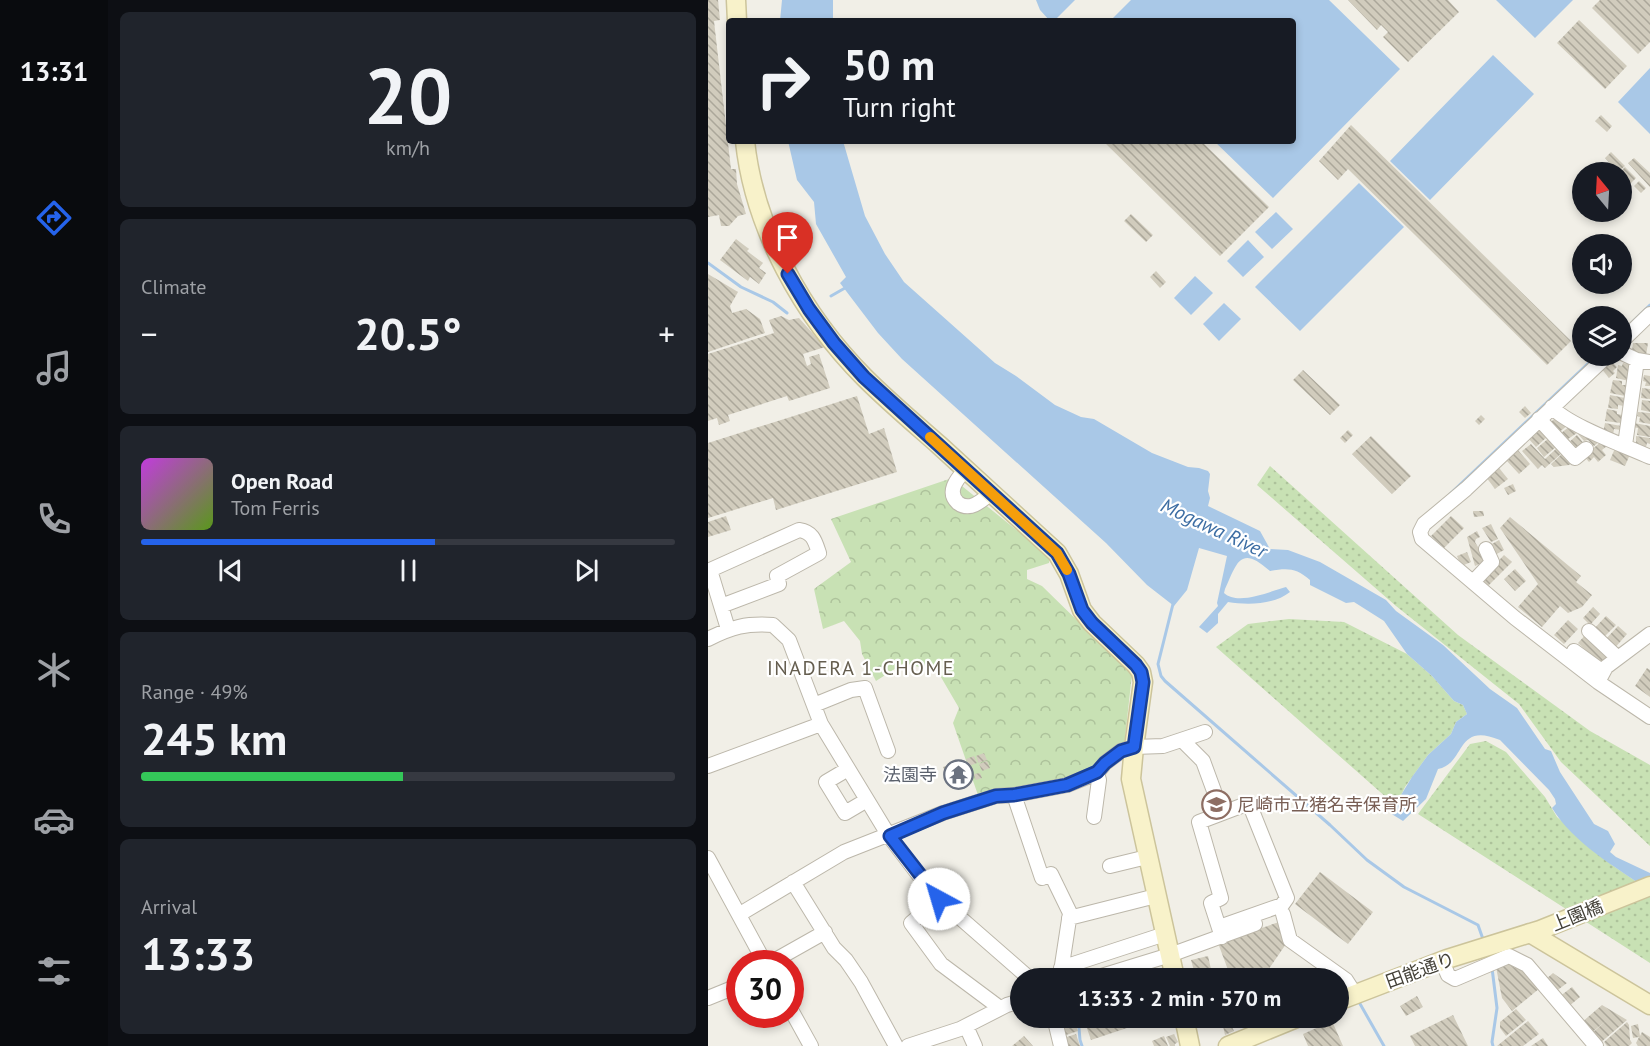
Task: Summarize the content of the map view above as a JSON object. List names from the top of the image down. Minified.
{"streets":{"street":["上園橋","田能通り"]},"crossings":[["上園橋","田能通り"]],"districts":["INADERA 1-CHOME"],"water":["Mogawa River"],"places":{"temple":["法園寺"],"school or university":["尼崎市立猪名寺保育所"]},"north":"top","page":{"tabs":"13:31","tile":[["20","km/h"],"Climate",["Range · 49%","245 km"],["Arrival","13:33"]],"turn":["50 m","Turn right"],"heat":["−","20.5°","+"],"song":["Open Road","Tom Ferris"],"limit":"30","trip":"13:33 · 2 min · 570 m"}}
